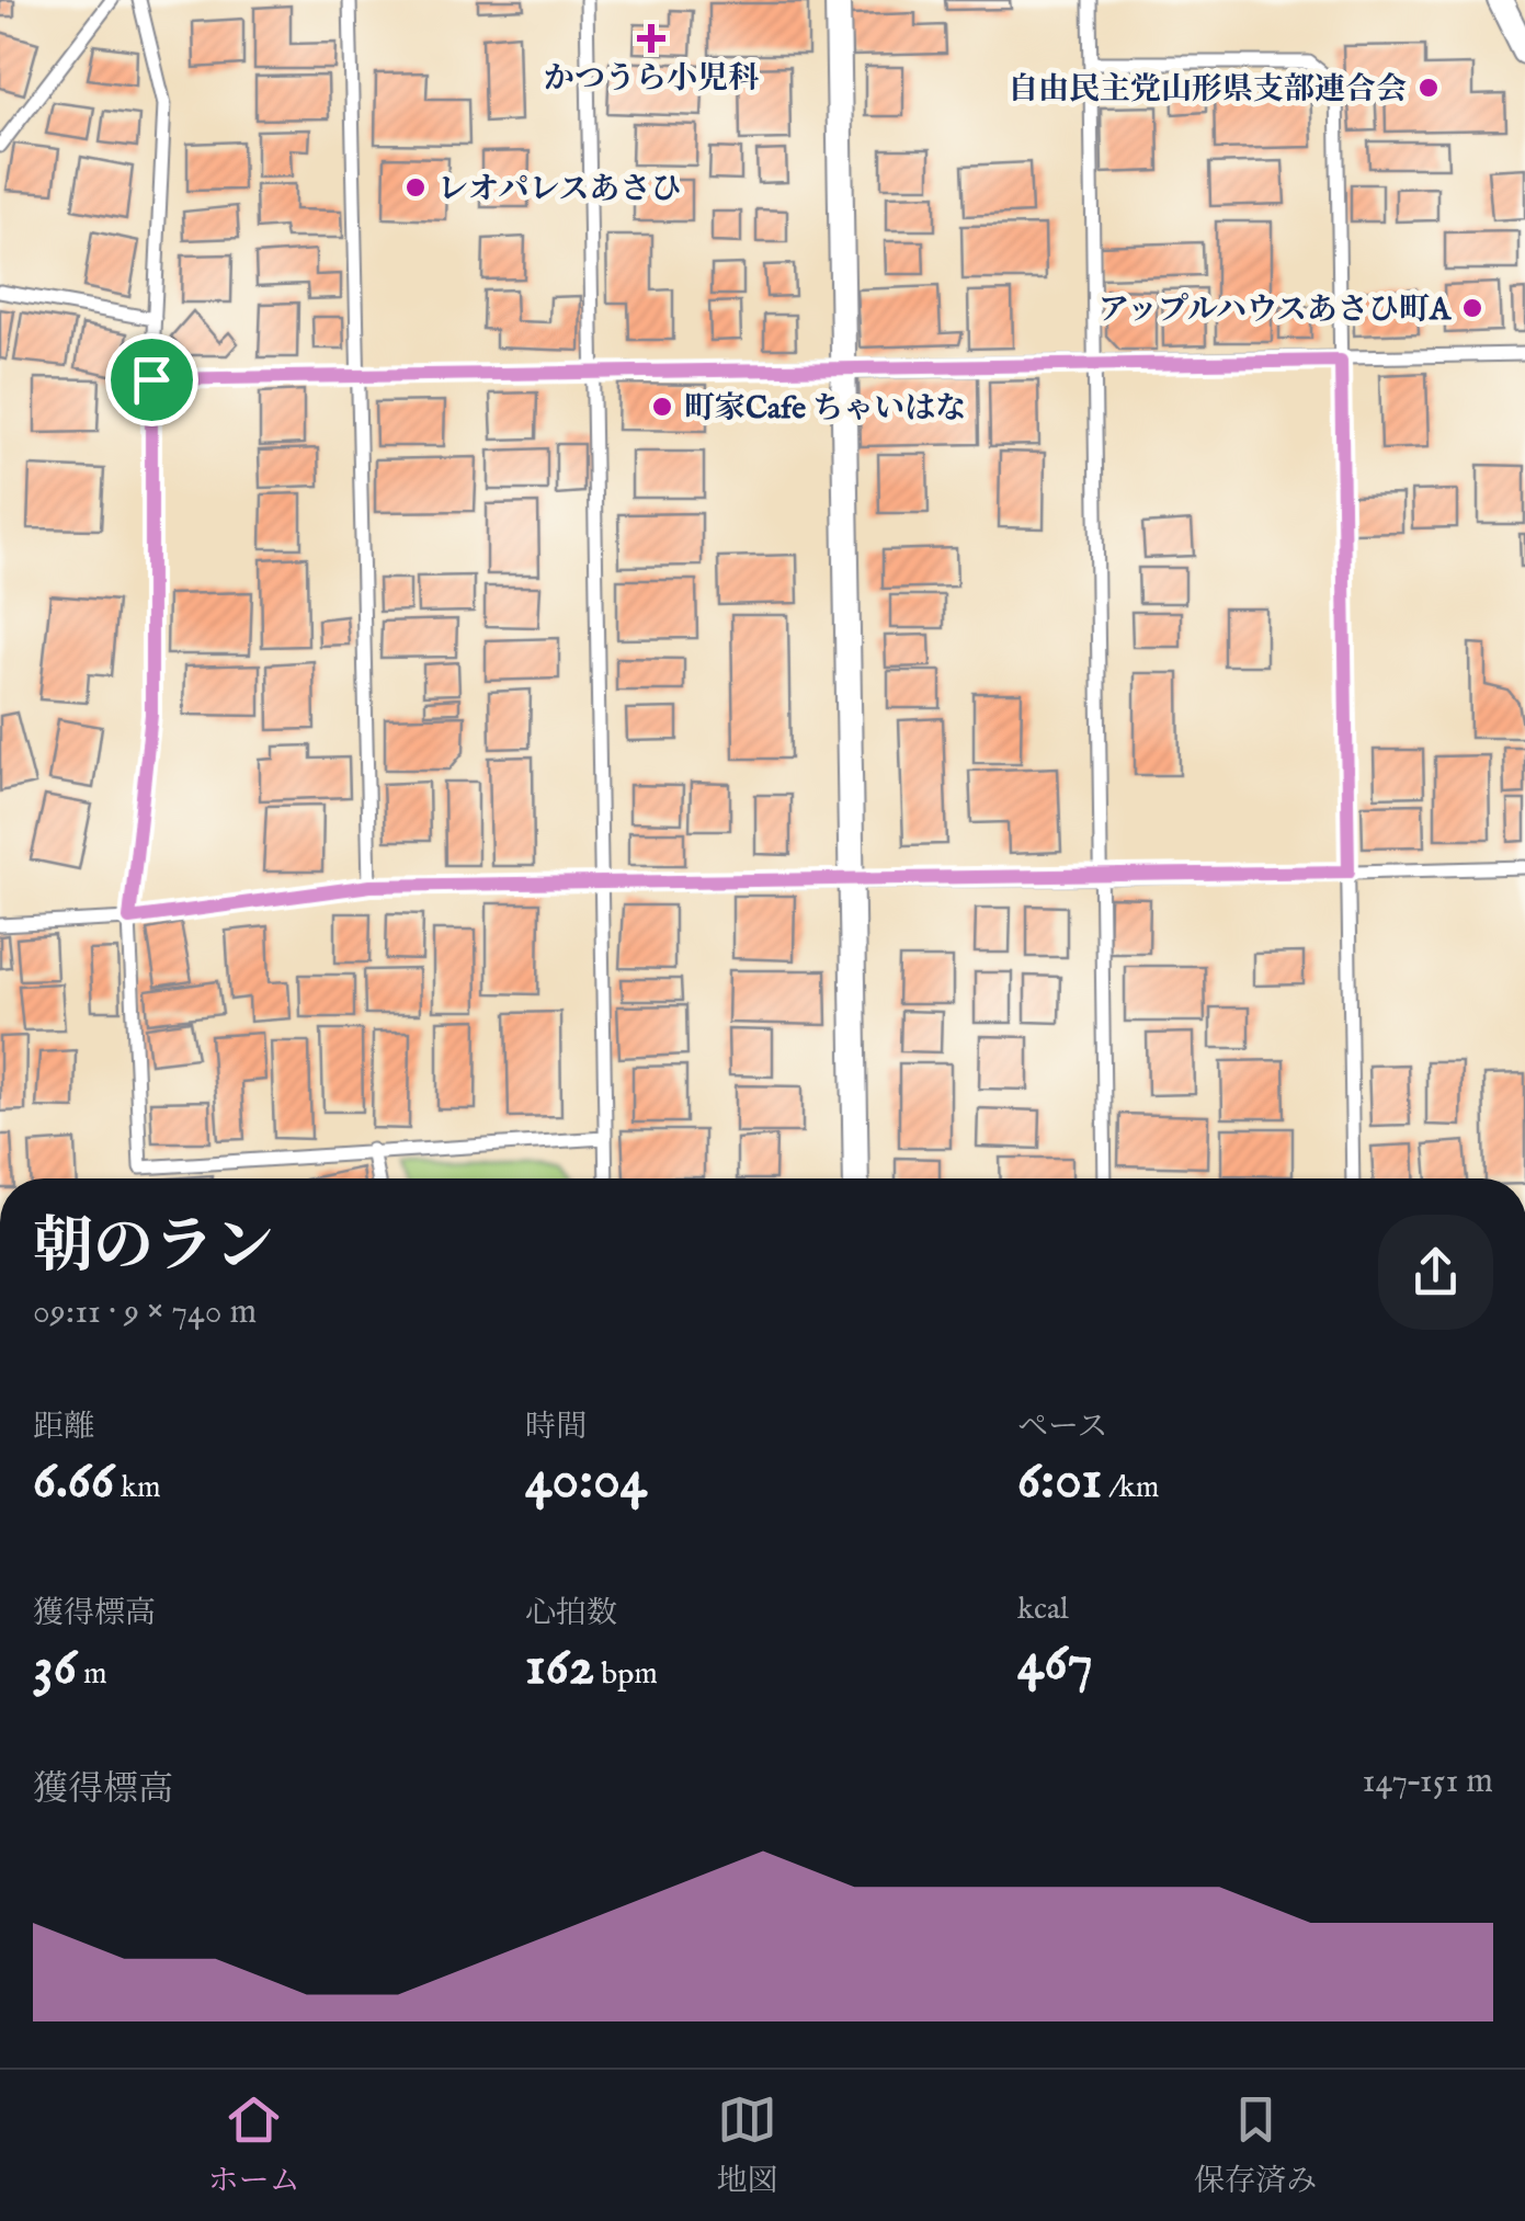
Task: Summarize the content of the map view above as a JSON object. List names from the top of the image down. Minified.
{"places":{"health":["かつうら小児科"],"other":["自由民主党山形県支部連合会","レオパレスあさひ","アップルハウスあさひ町A","町家Cafe ちゃいはな"]},"page":{"heading":["朝のラン","09:11 · 9 × 740 m"],"stats":[["距離","6.66 km"],["時間","40:04"],["ペース","6:01 /km"],["獲得標高","36 m"],["心拍数","162 bpm"],["kcal","467"]],"chart":["獲得標高","147–151 m"],"tabs":["ホーム","地図","保存済み"]}}
